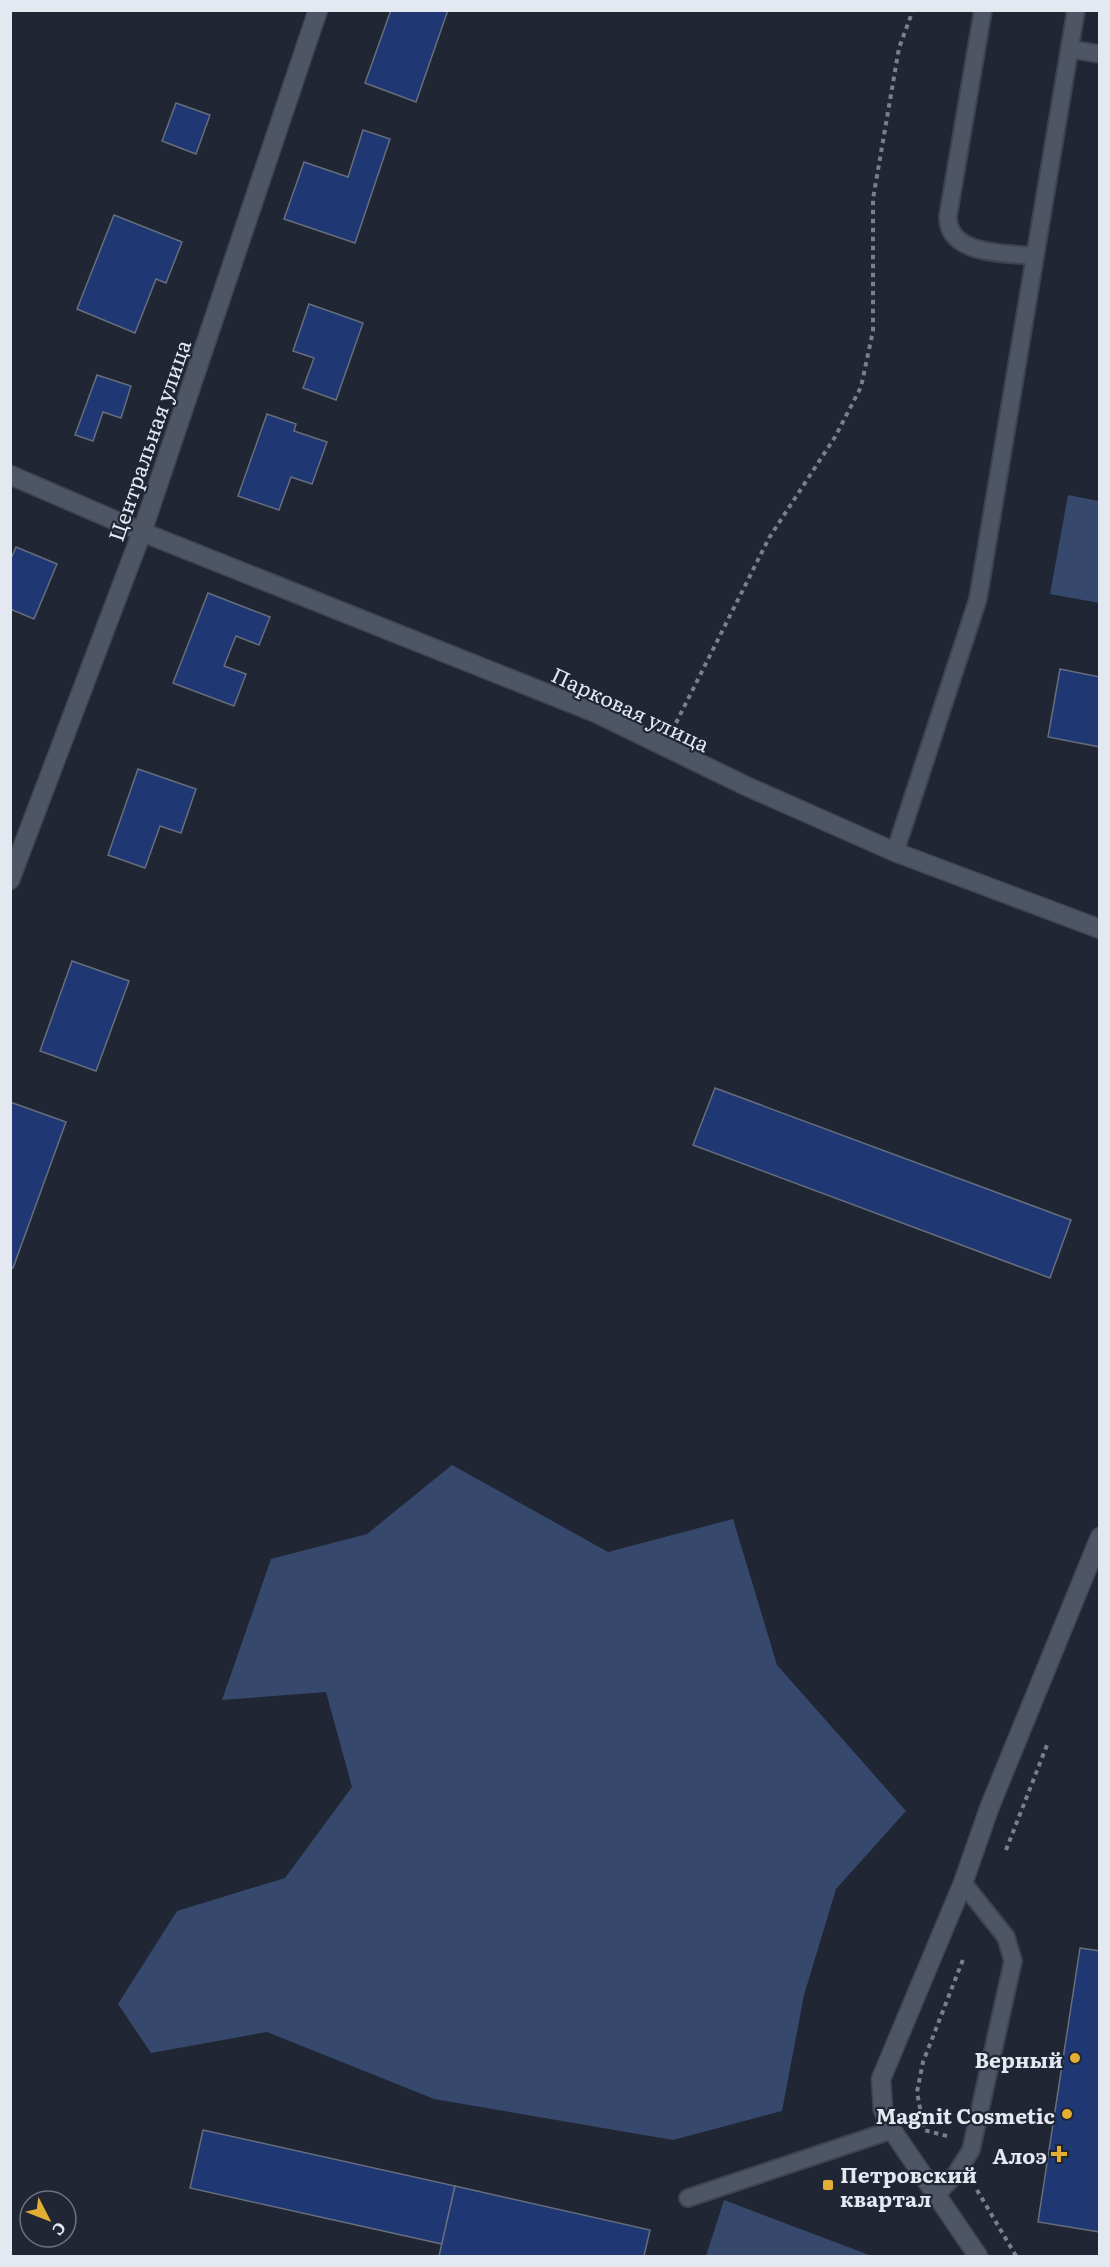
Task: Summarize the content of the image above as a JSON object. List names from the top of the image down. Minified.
{"streets":{"street":["Центральная улица","Парковая улица"]},"crossings":[["Центральная улица","Парковая улица"]],"places":{"other":["Верный","Magnit Cosmetic"],"health":["Алоэ"],"transit":["Петровский квартал"]},"north":"bottom right"}
